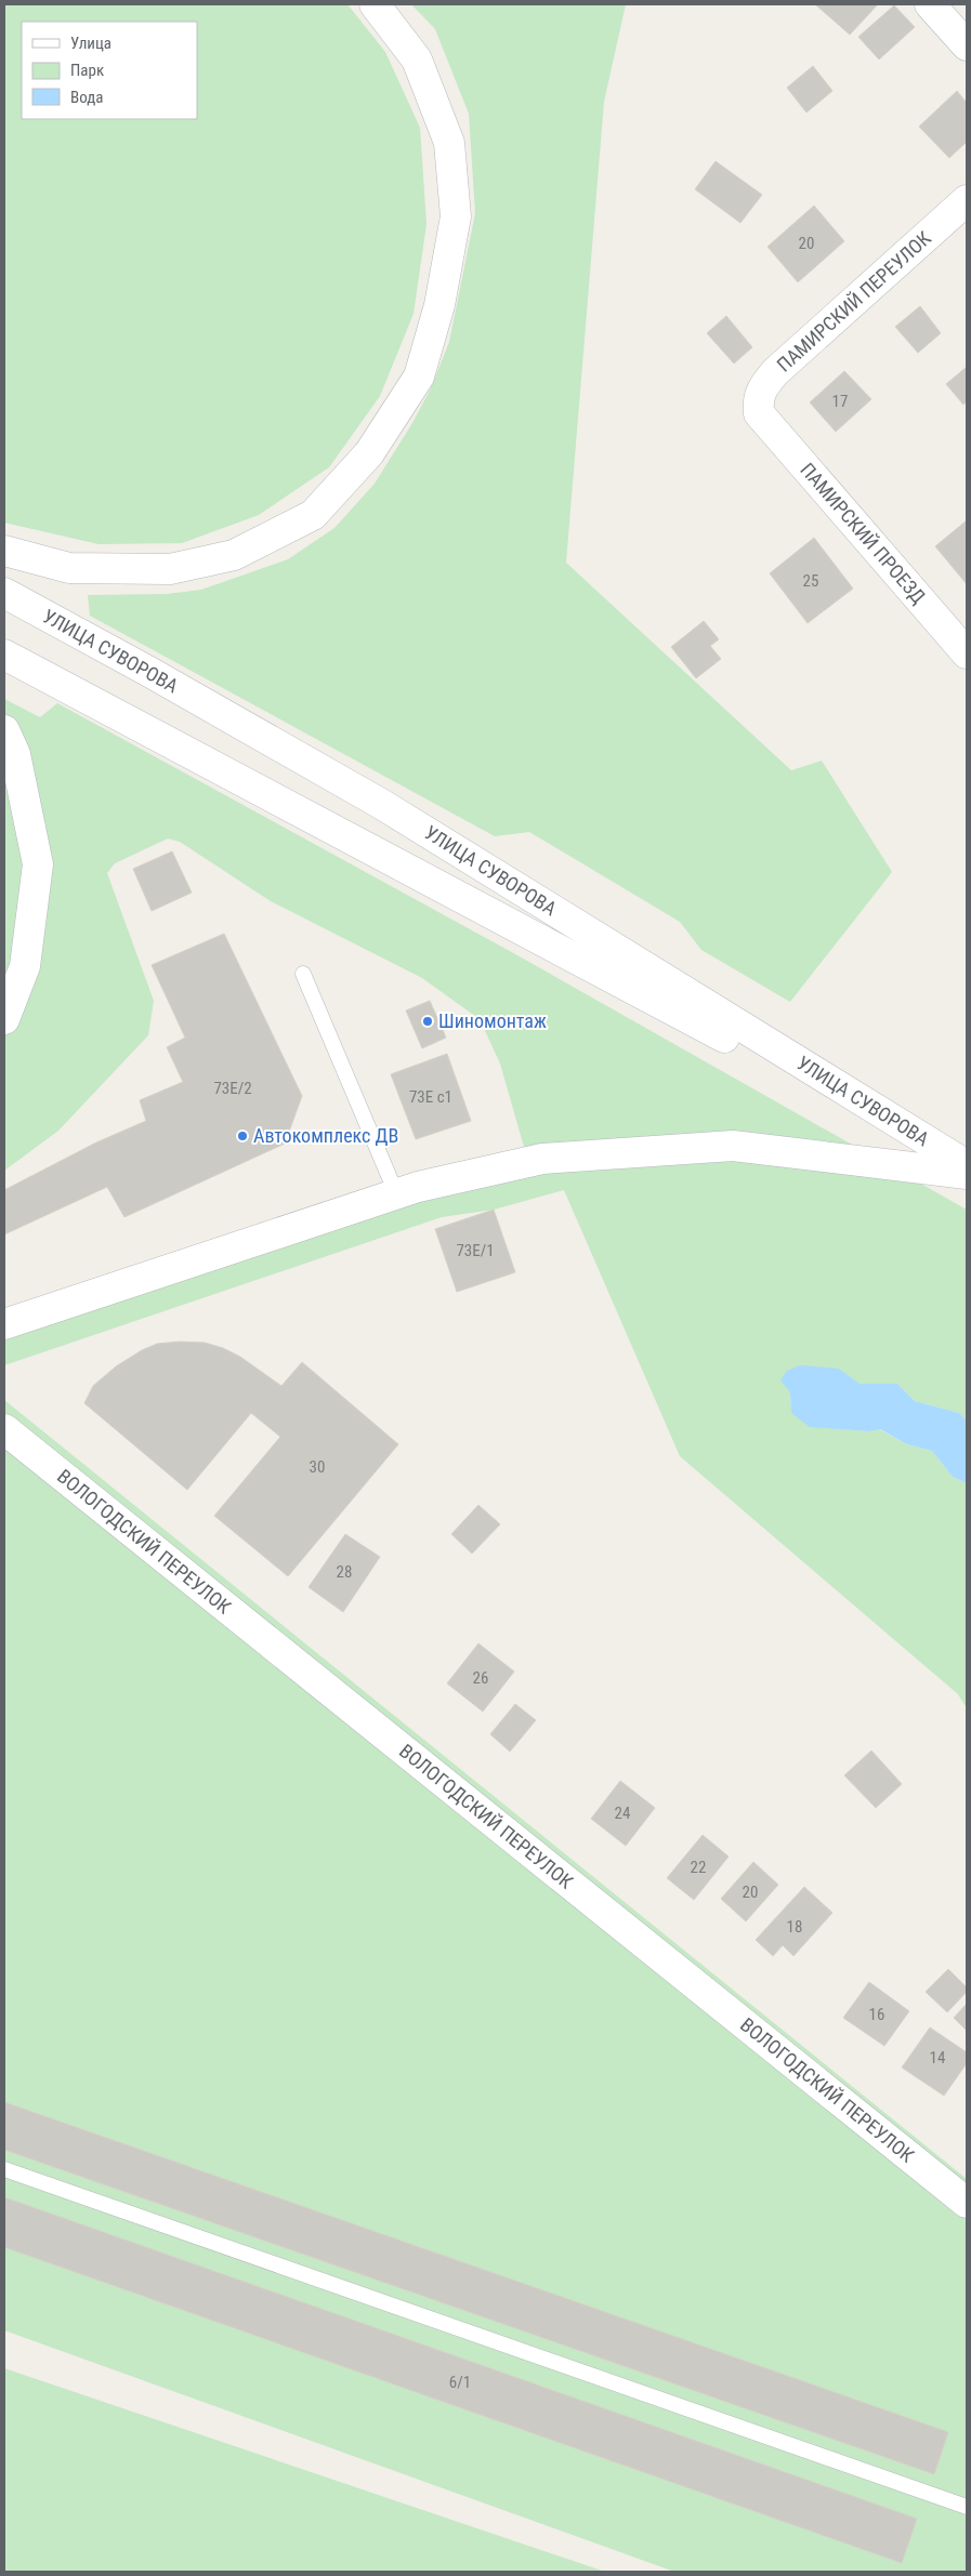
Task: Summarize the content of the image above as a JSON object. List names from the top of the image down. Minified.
{"streets":{"street":["ПАМИРСКИЙ ПЕРЕУЛОК","ПАМИРСКИЙ ПРОЕЗД","УЛИЦА СУВОРОВА","ВОЛОГОДСКИЙ ПЕРЕУЛОК"]},"crossings":[["ПАМИРСКИЙ ПЕРЕУЛОК","ПАМИРСКИЙ ПРОЕЗД"]],"places":["Шиномонтаж","Автокомплекс ДВ"],"house_numbers":["20","17","25","73Е/2","73Е с1","73Е/1","30","28","26","24","22","20","18","16","14","6/1"],"legend":["Улица","Парк","Вода"]}
